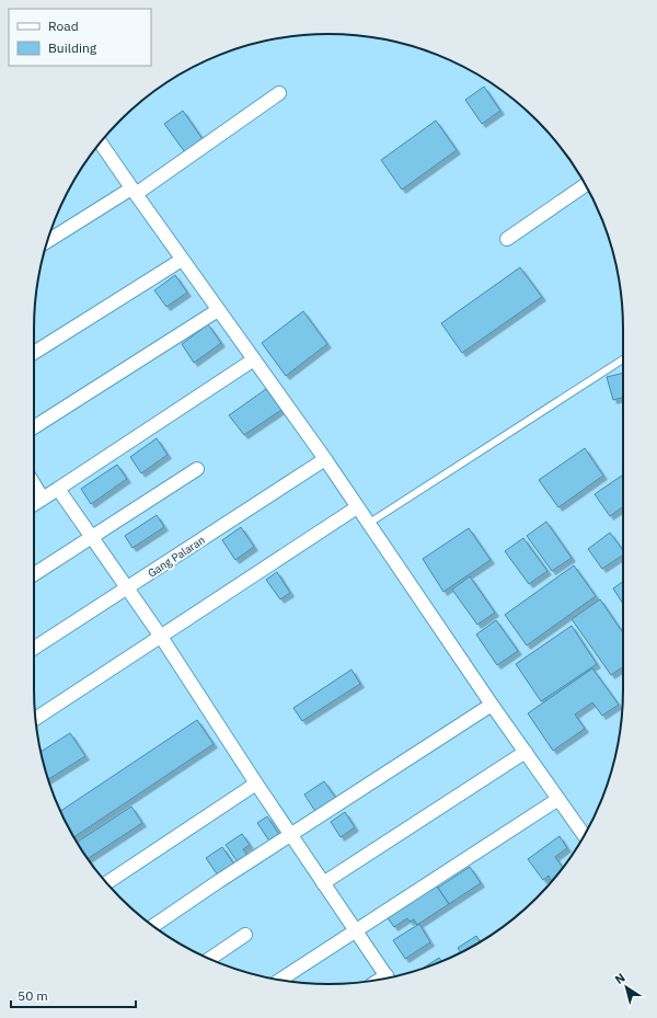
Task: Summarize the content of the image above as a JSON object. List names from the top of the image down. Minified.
{"streets":{"street":["Gang Palaran"]},"legend":["Road","Building"],"scale_bar":"50 m","north":"top left"}
